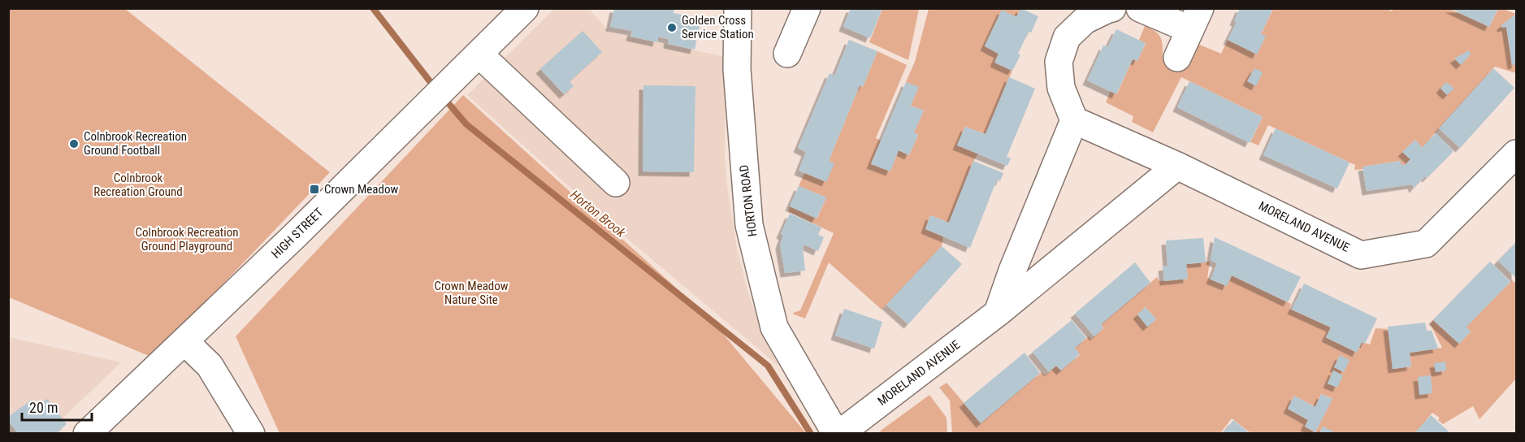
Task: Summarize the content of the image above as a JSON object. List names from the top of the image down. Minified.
{"streets":{"street":["HORTON ROAD","MORELAND AVENUE","HIGH STREET"]},"crossings":[["HORTON ROAD","MORELAND AVENUE"]],"water":["Horton Brook"],"parks":["Colnbrook Recreation Ground","Colnbrook Recreation Ground Playground","Crown Meadow Nature Site"],"places":{"other":["Golden Cross Service Station","Colnbrook Recreation Ground Football"],"transit":["Crown Meadow"]},"scale_bar":"20 m"}
